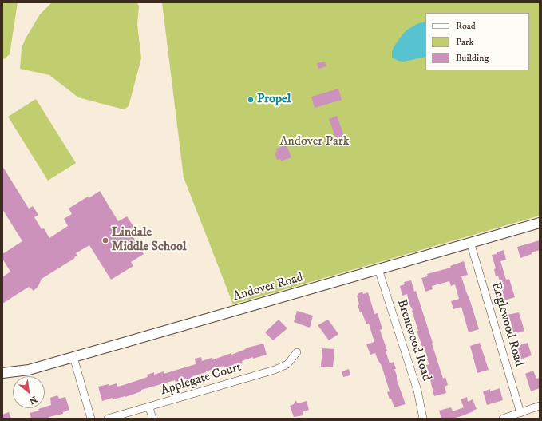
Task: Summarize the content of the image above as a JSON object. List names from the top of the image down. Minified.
{"streets":{"street":["Andover Road","Englewood Road","Brentwood Road","Applegate Court"]},"crossings":[["Andover Road","Englewood Road"],["Andover Road","Brentwood Road"]],"parks":["Andover Park"],"places":["Propel","Lindale Middle School"],"legend":["Road","Park","Building"],"north":"bottom right"}
